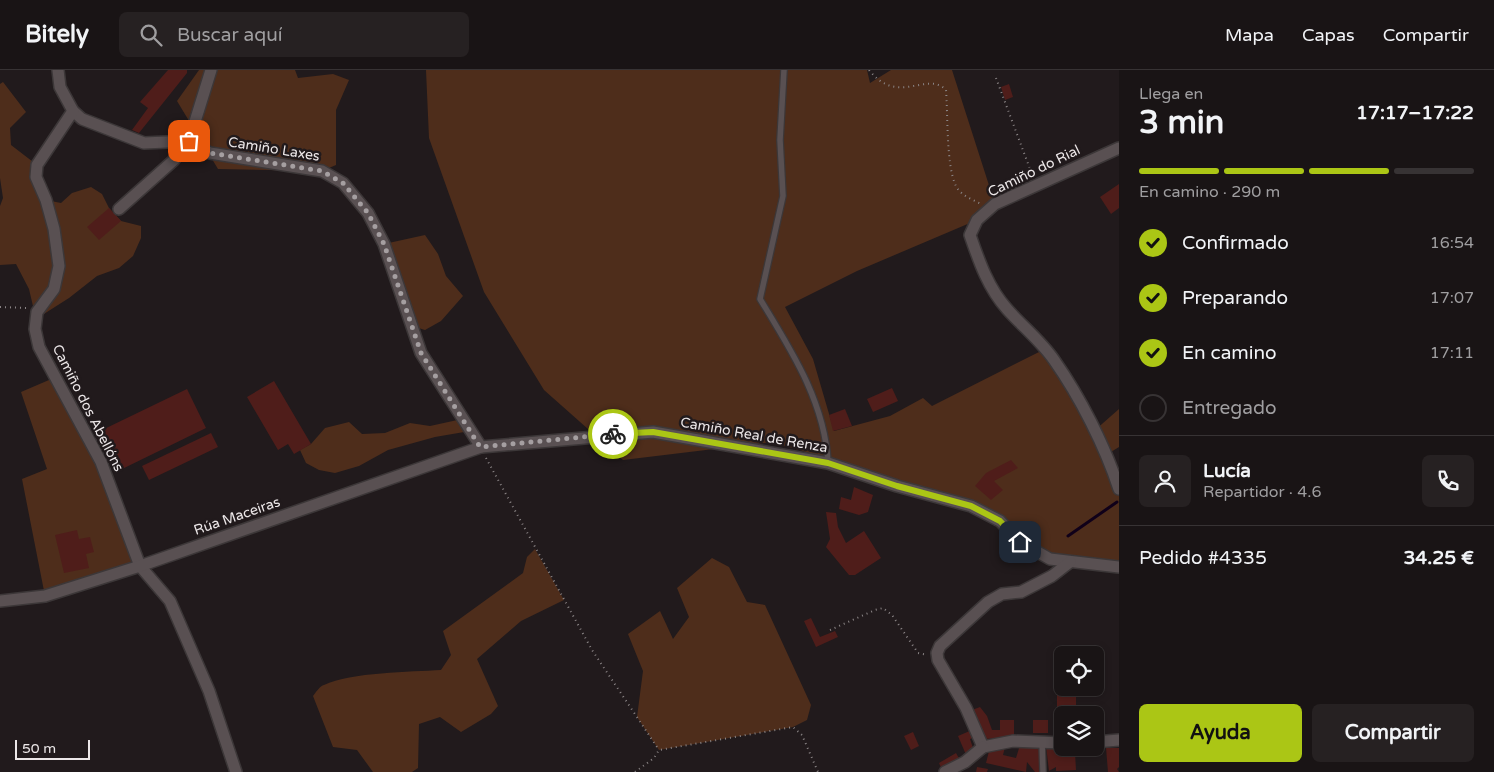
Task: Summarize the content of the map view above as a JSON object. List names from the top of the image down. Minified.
{"streets":{"street":["Camiño Laxes","Camiño do Rial","Camiño dos Abellóns","Camiño Real de Renza","Rúa Maceiras"]},"crossings":[["Camiño Laxes","Camiño Real de Renza"],["Camiño Laxes","Rúa Maceiras"],["Camiño dos Abellóns","Rúa Maceiras"],["Camiño Real de Renza","Rúa Maceiras"]],"scale_bar":"50 m","page":{"header":"Bitely","search":"Buscar aquí","nav":["Mapa","Capas","Compartir"],"heading":["3 min","Llega en","17:17–17:22"],"panel":["Lucía","Repartidor · 4.6","Pedido #4335","34.25 €"],"bar":"En camino · 290 m","list":[["Confirmado","16:54"],["Preparando","17:07"],["En camino","17:11"],"Entregado"],"buttons":["Ayuda","Compartir"],"scale":"50 m"}}
